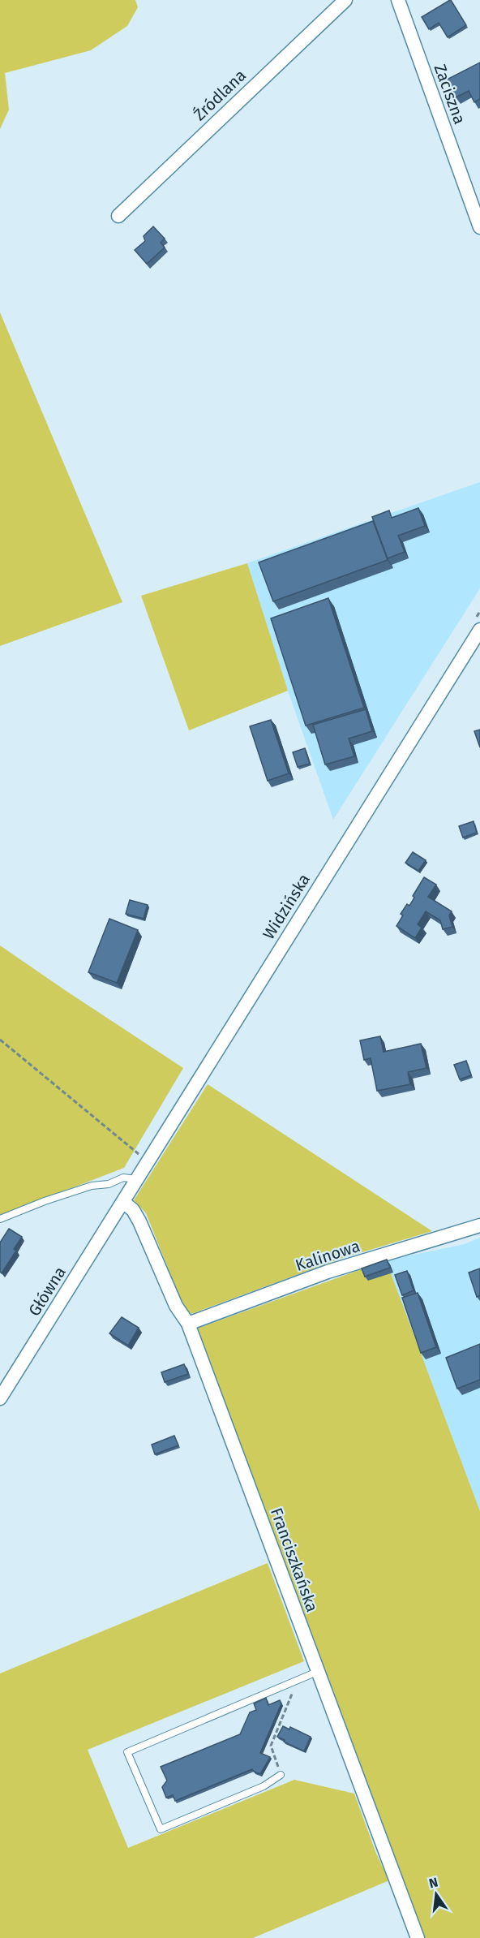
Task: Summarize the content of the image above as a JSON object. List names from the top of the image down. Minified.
{"streets":{"street":["Zaciszna","Źródlana","Widzińska","Kalinowa","Główna","Franciszkańska"]},"crossings":[["Widzińska","Główna"],["Widzińska","Franciszkańska"],["Kalinowa","Franciszkańska"],["Główna","Franciszkańska"]],"north":"top"}
